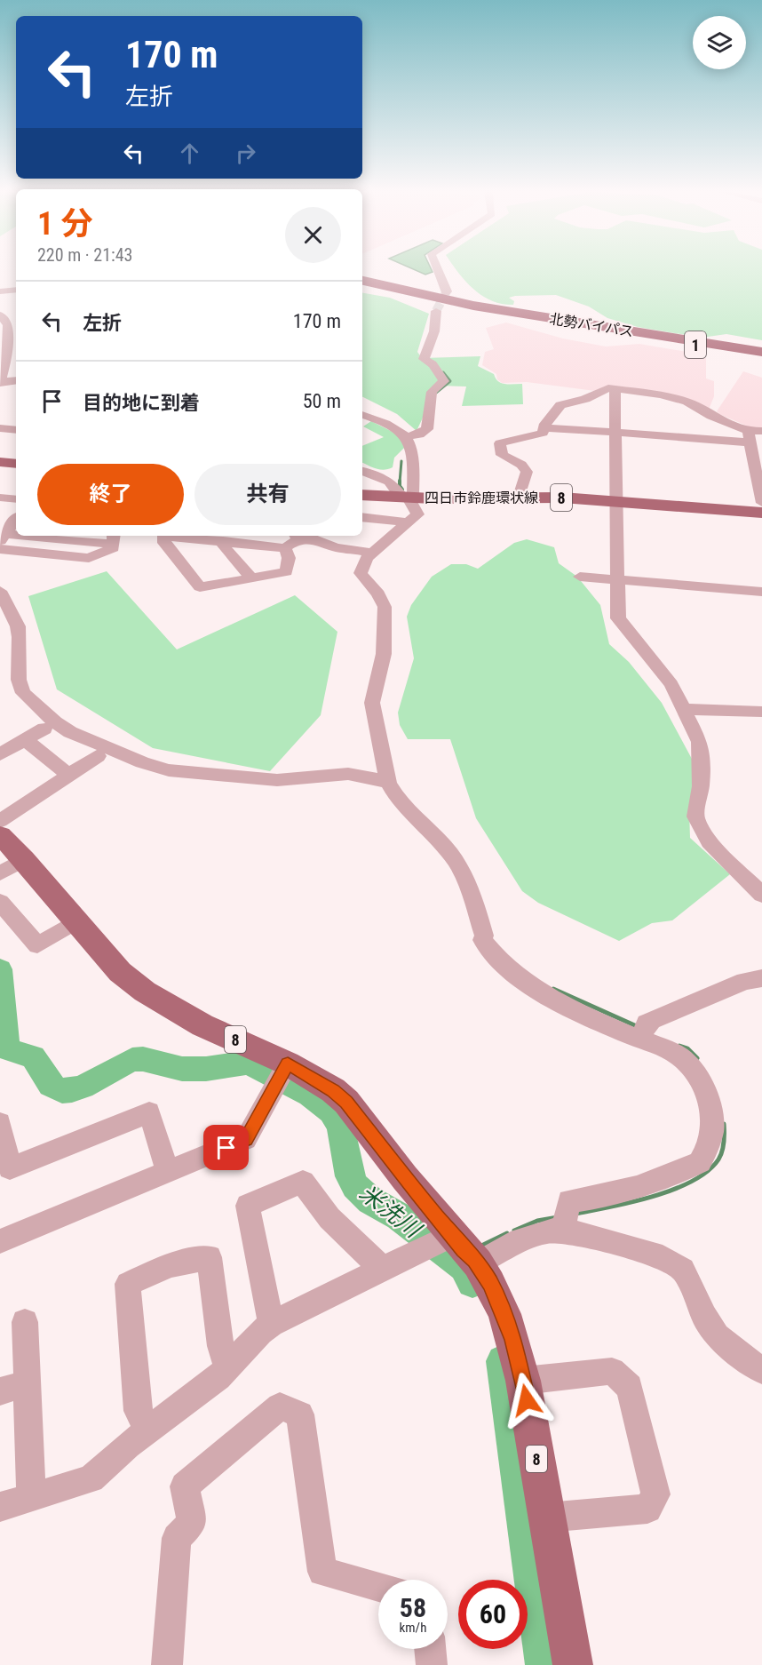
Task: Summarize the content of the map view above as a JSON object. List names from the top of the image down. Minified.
{"streets":{"highway":["北勢バイパス","1"],"main road":["四日市鈴鹿環状線","8"]},"crossings":[["北勢バイパス","1"]],"water":["米洗川"],"page":{"turn":["170 m","左折"],"heading":["1 分","220 m · 21:43"],"list":[{"name":"左折","value":"170 m"},{"name":"目的地に到着","value":"50 m"}],"buttons":["終了","共有"],"speed":"58 km/h","limit":"60"}}
